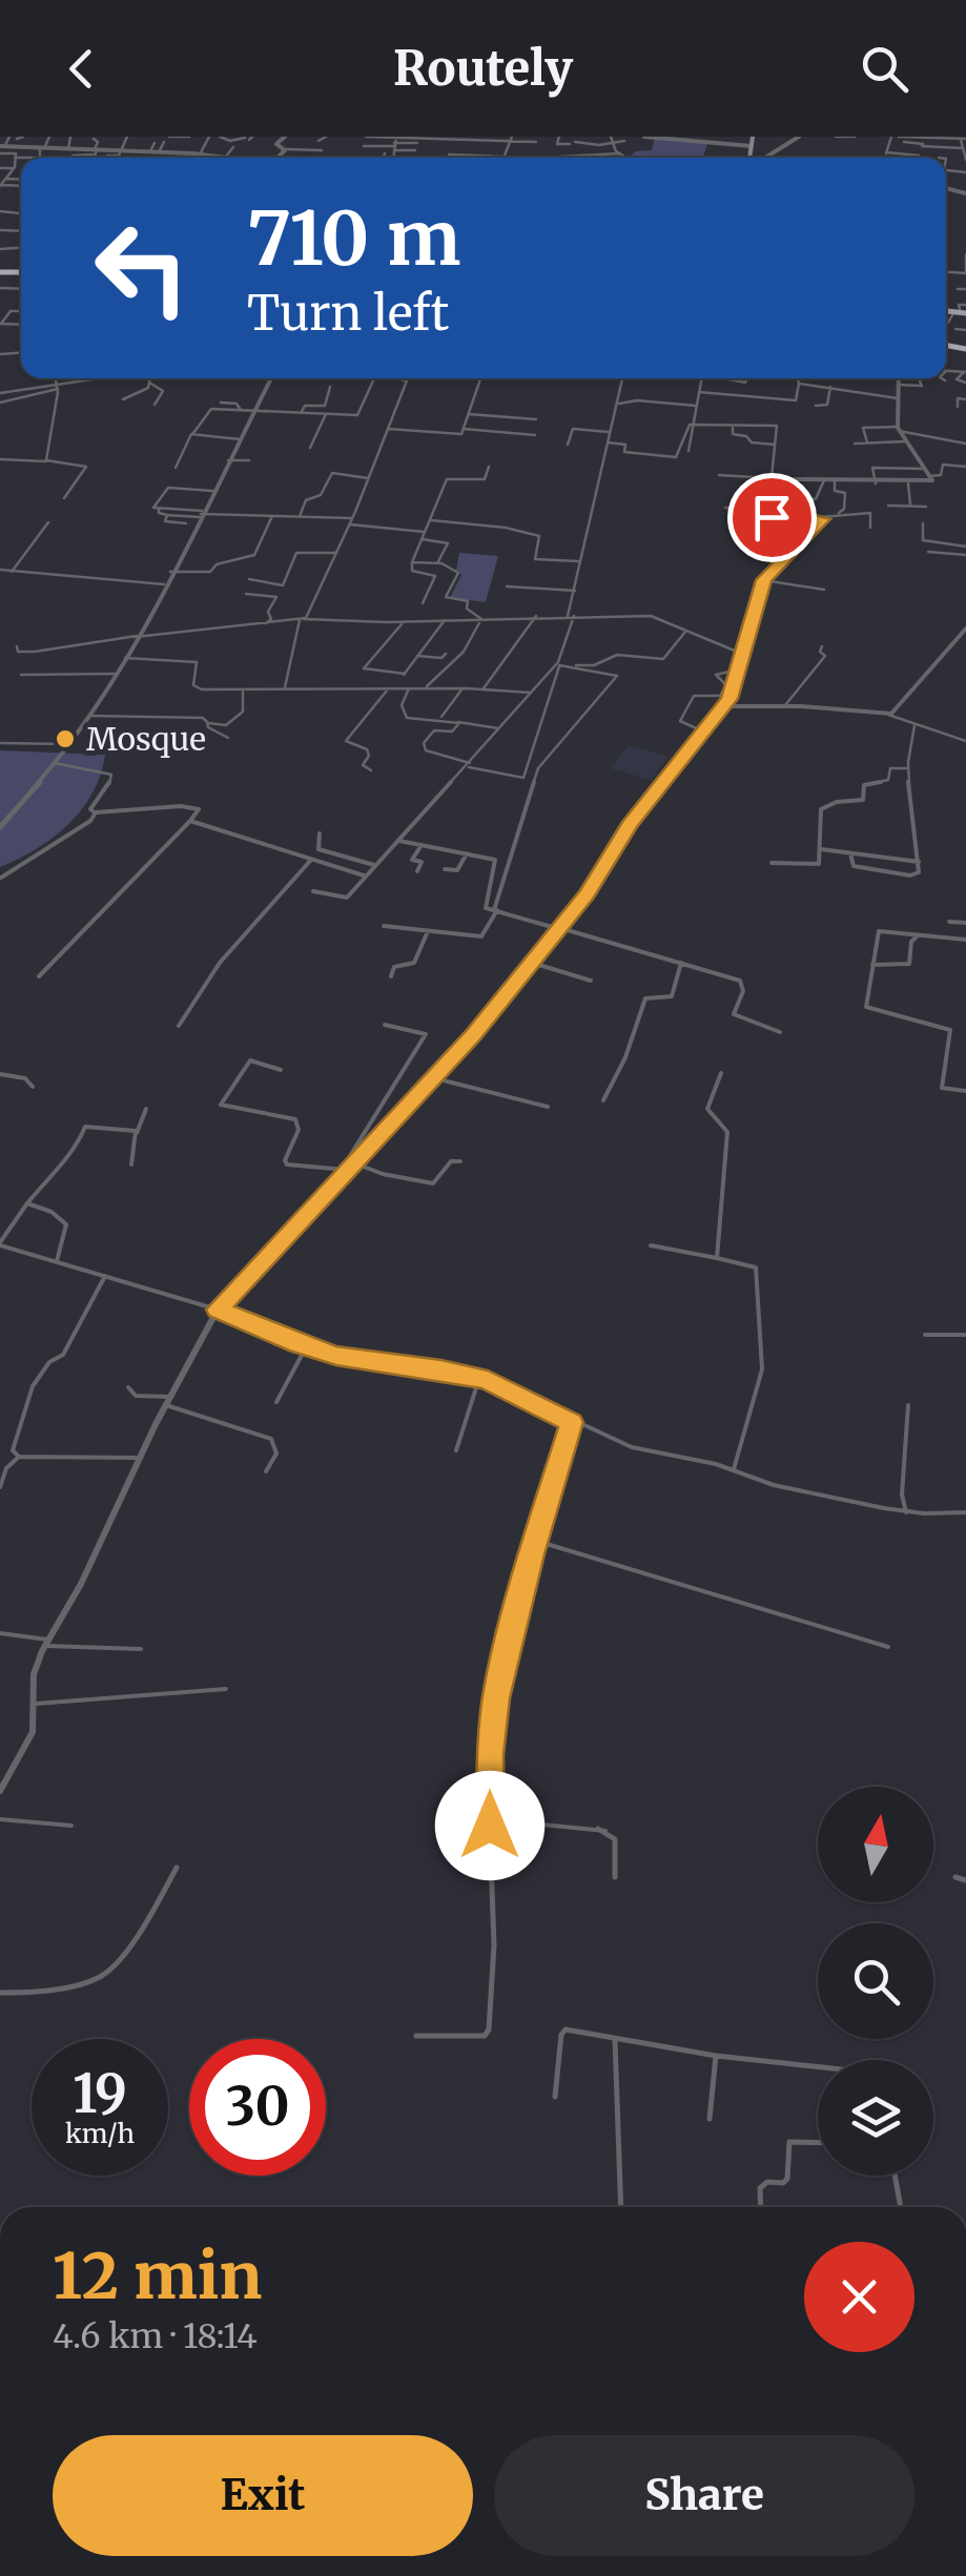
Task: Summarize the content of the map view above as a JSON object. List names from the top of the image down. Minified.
{"places":["Mosque"],"north":"top","page":{"header":"Routely","turn":["710 m","Turn left"],"speed":"19 km/h","limit":"30","heading":["12 min","4.6 km · 18:14"],"buttons":["Exit","Share"]}}
